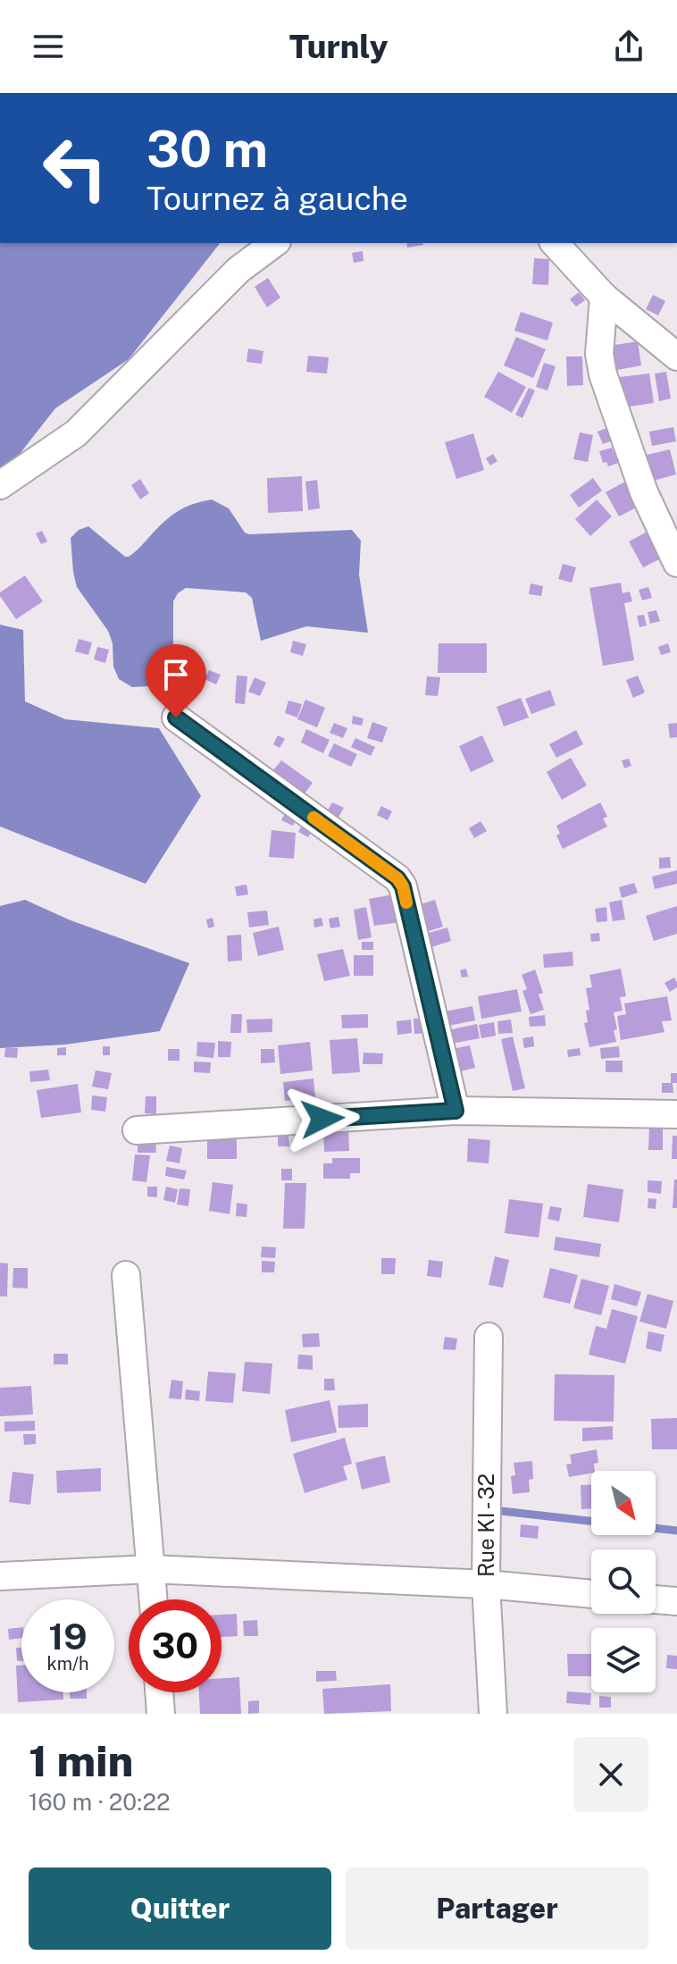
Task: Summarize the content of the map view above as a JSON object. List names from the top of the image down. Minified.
{"streets":{"street":["Rue KI - 32"]},"north":"bottom right","page":{"header":"Turnly","turn":["30 m","Tournez à gauche"],"speed":"19 km/h","limit":"30","heading":["1 min","160 m · 20:22"],"buttons":["Quitter","Partager"]}}
